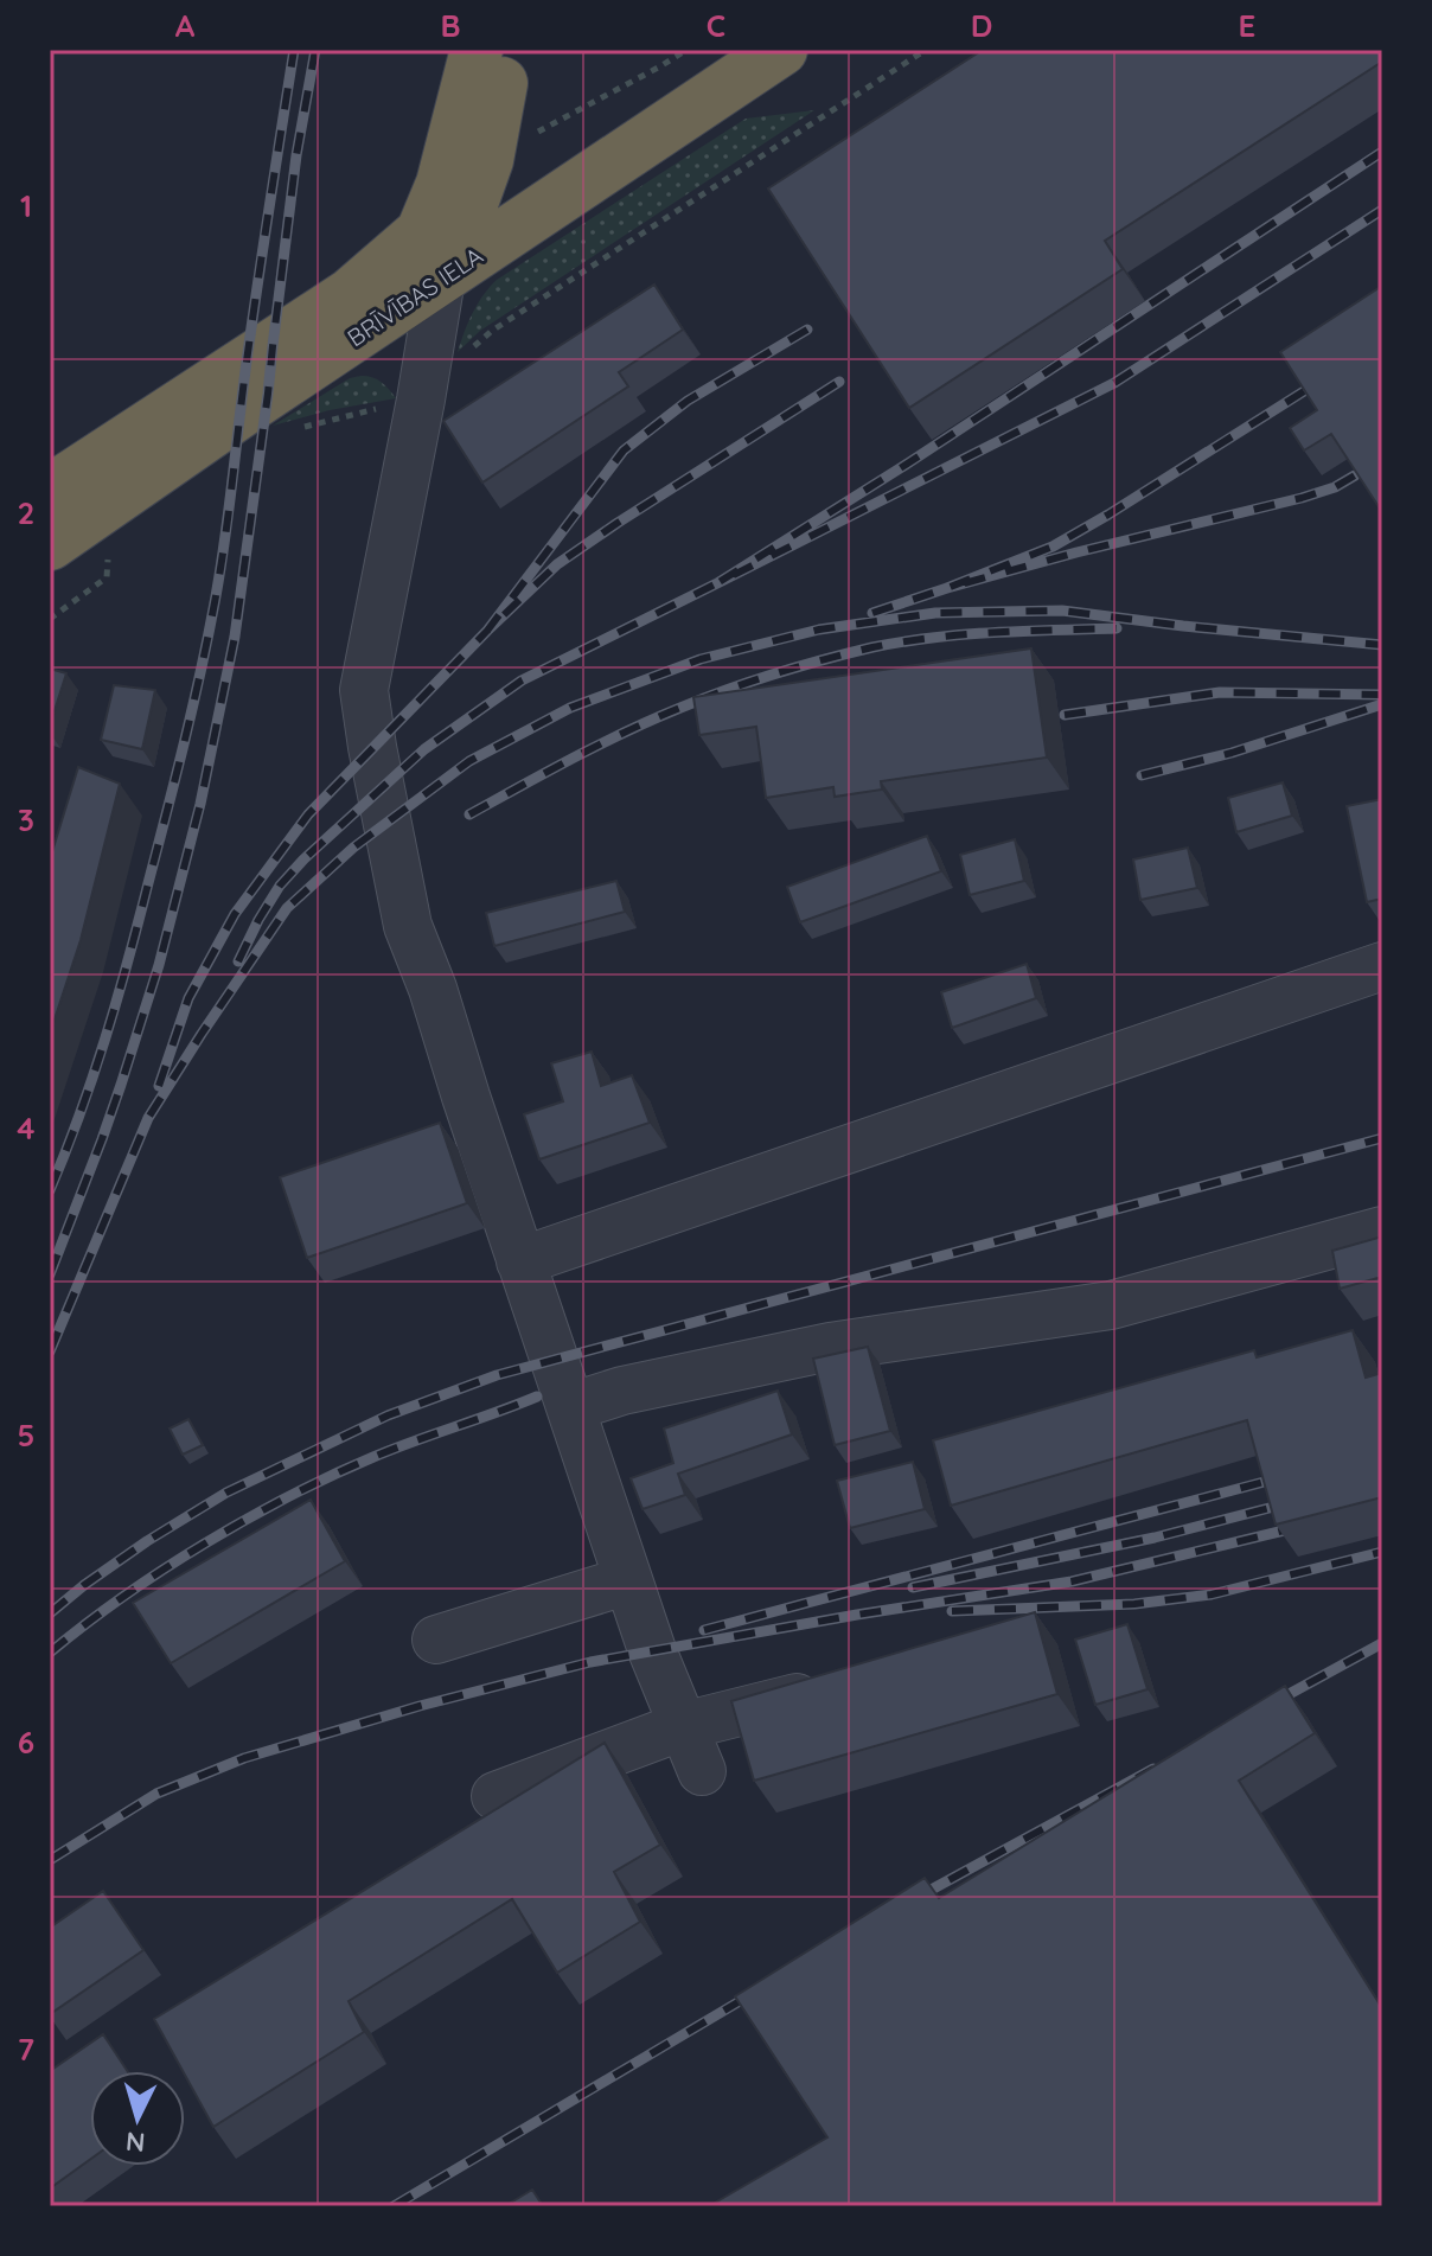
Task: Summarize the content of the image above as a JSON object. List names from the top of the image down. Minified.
{"streets":{"highway":["BRĪVĪBAS IELA"]},"north":"bottom","grid":{"columns":["A","B","C","D","E"],"rows":["1","2","3","4","5","6","7"]}}
